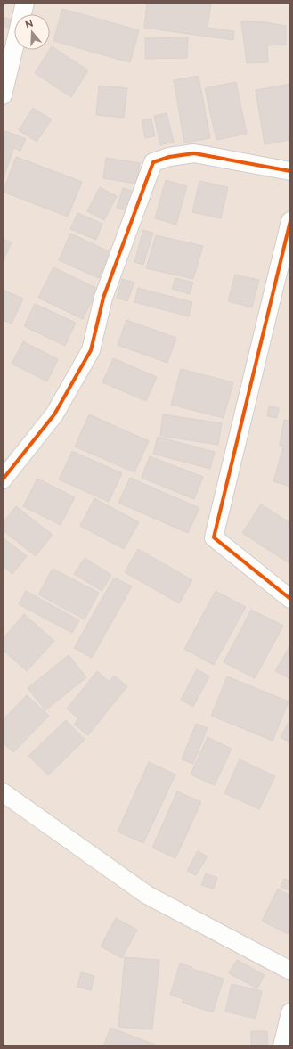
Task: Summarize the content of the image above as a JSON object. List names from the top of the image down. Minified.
{"north":"top"}
